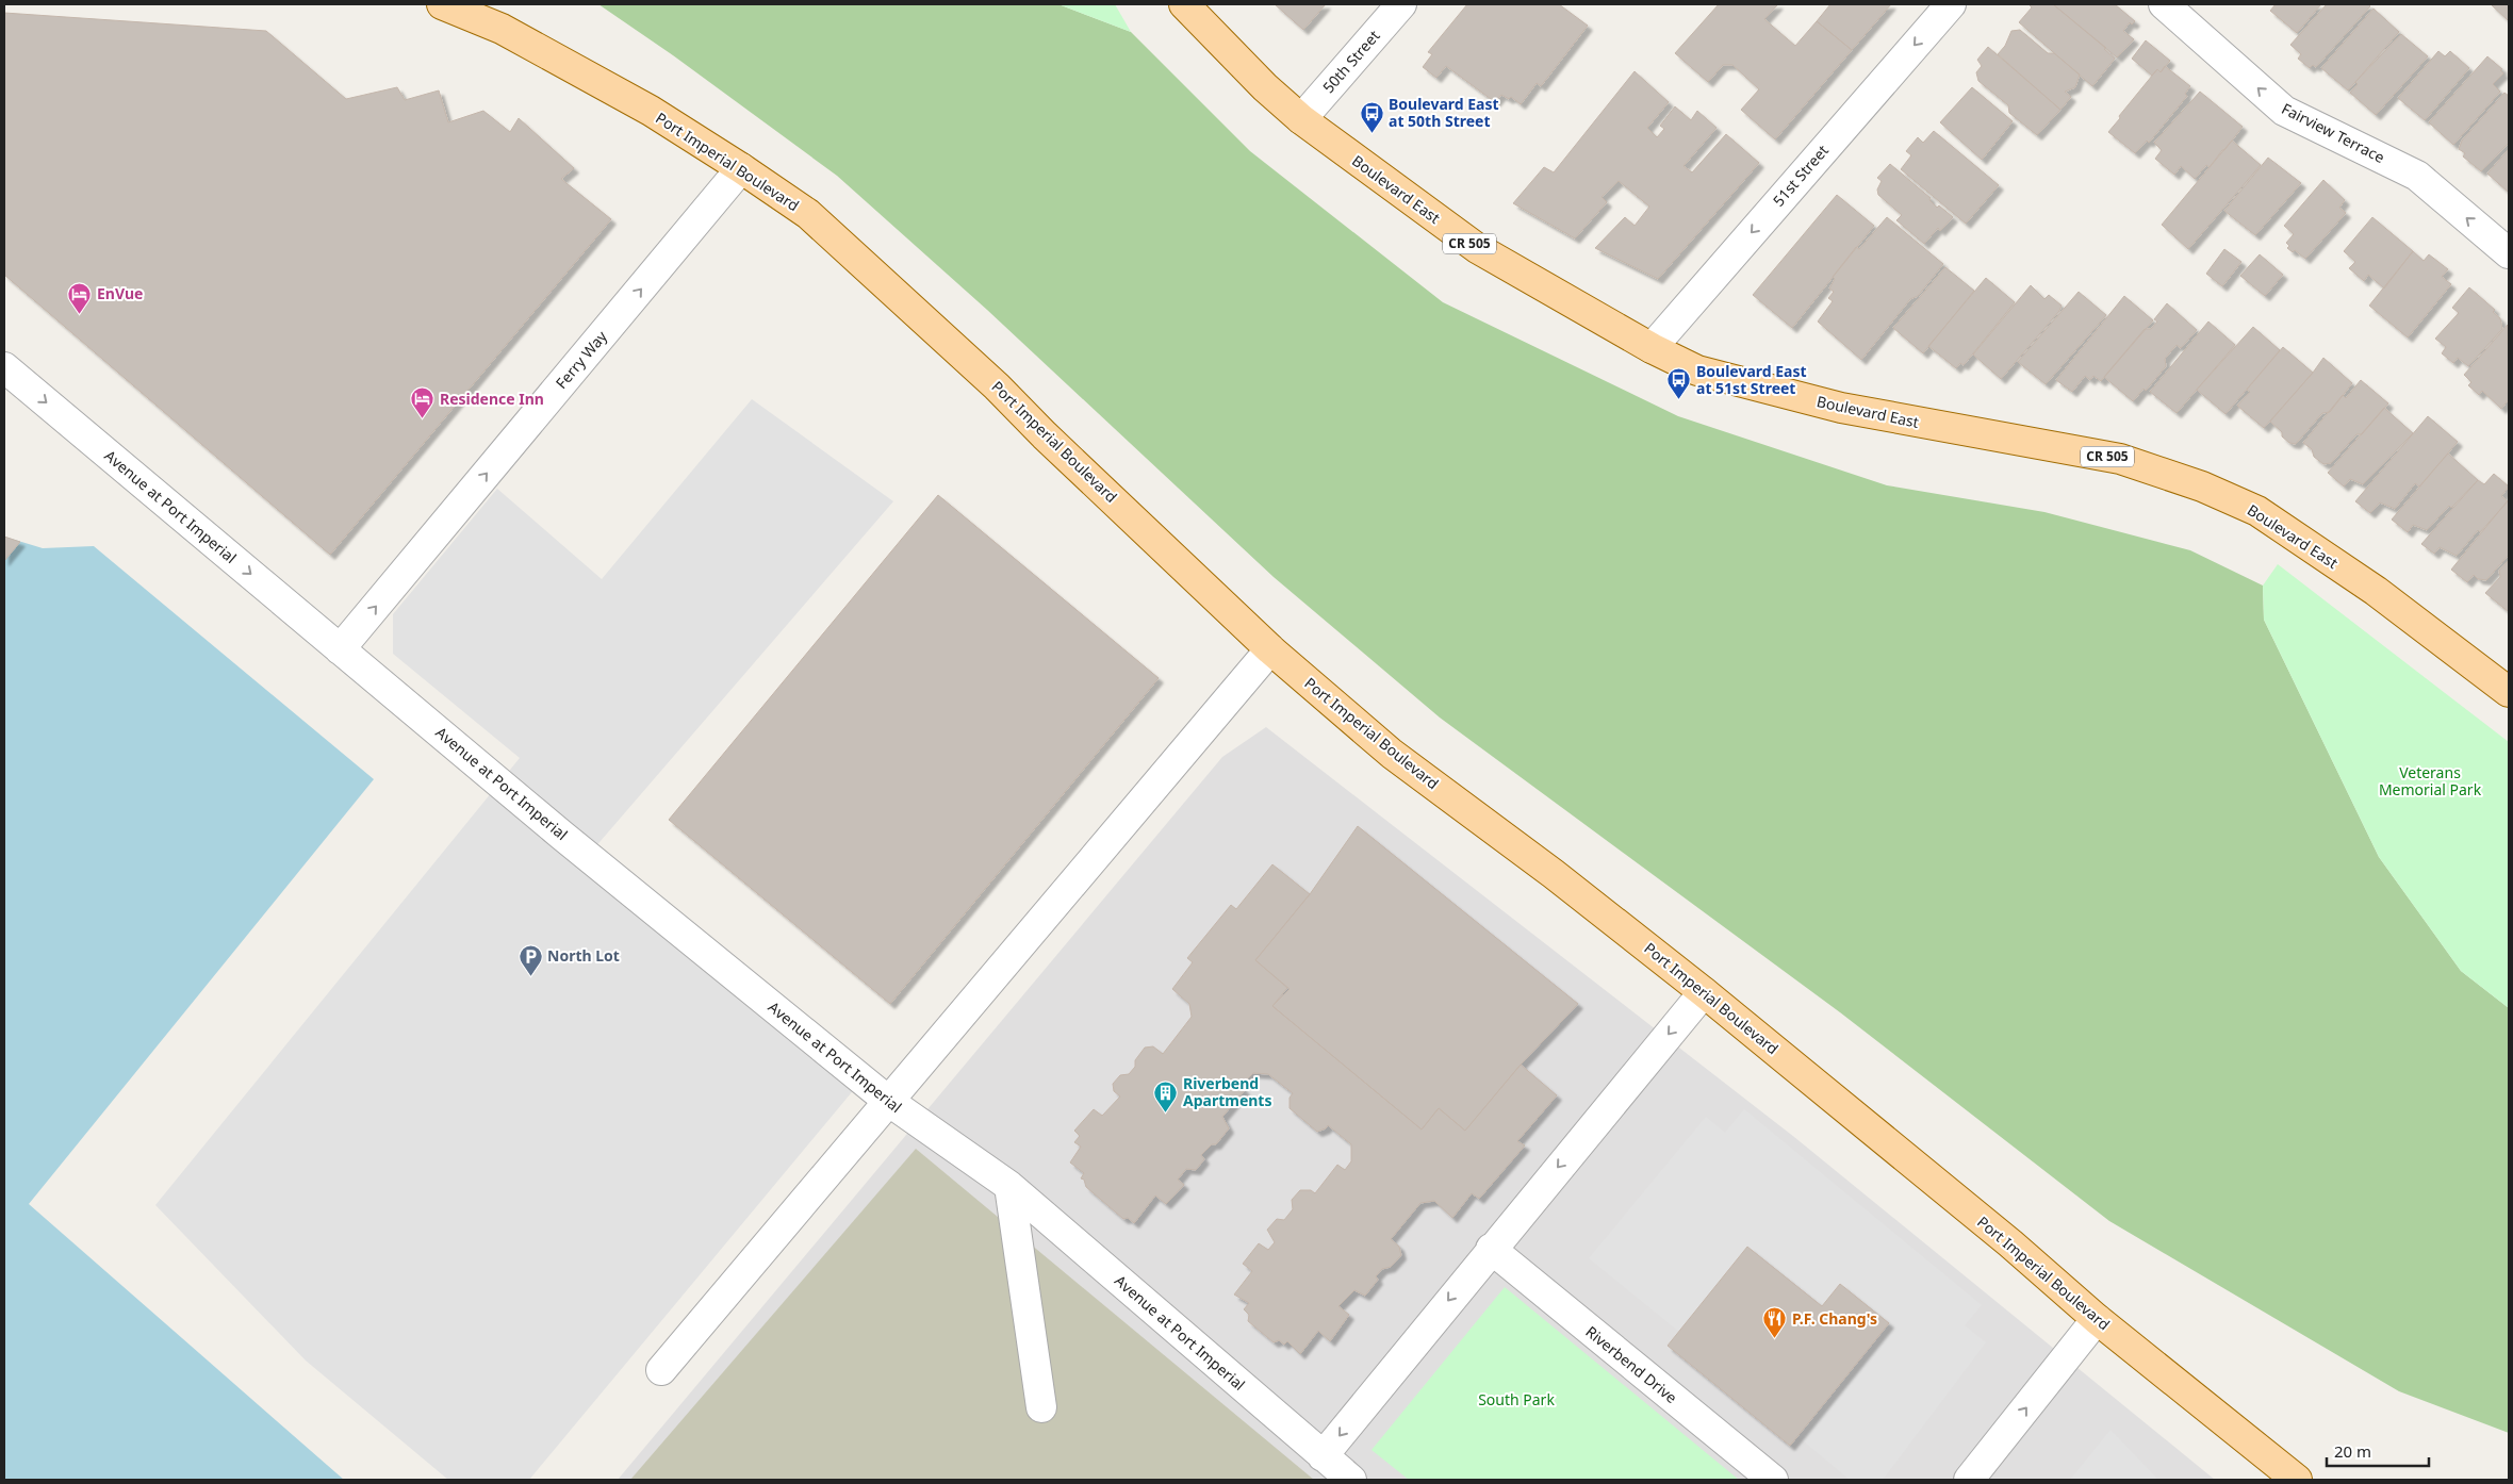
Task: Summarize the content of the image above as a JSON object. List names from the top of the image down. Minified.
{"streets":{"main road":["Port Imperial Boulevard","Boulevard East","CR 505"],"street":["50th Street","Fairview Terrace","51st Street","Ferry Way","Avenue at Port Imperial","Riverbend Drive"]},"crossings":[["50th Street","Boulevard East"],["Port Imperial Boulevard","Ferry Way"],["51st Street","Boulevard East"],["Ferry Way","Avenue at Port Imperial"]],"one_way":["Fairview Terrace","51st Street","Ferry Way"],"parks":["Veterans Memorial Park","South Park"],"places":{"bus stop":["Boulevard East at 50th Street","Boulevard East at 51st Street"],"hotel":["EnVue","Residence Inn"],"parking":["North Lot"],"building":["Riverbend Apartments"],"restaurant":["P.F. Chang's"]},"scale_bar":"20 m"}
